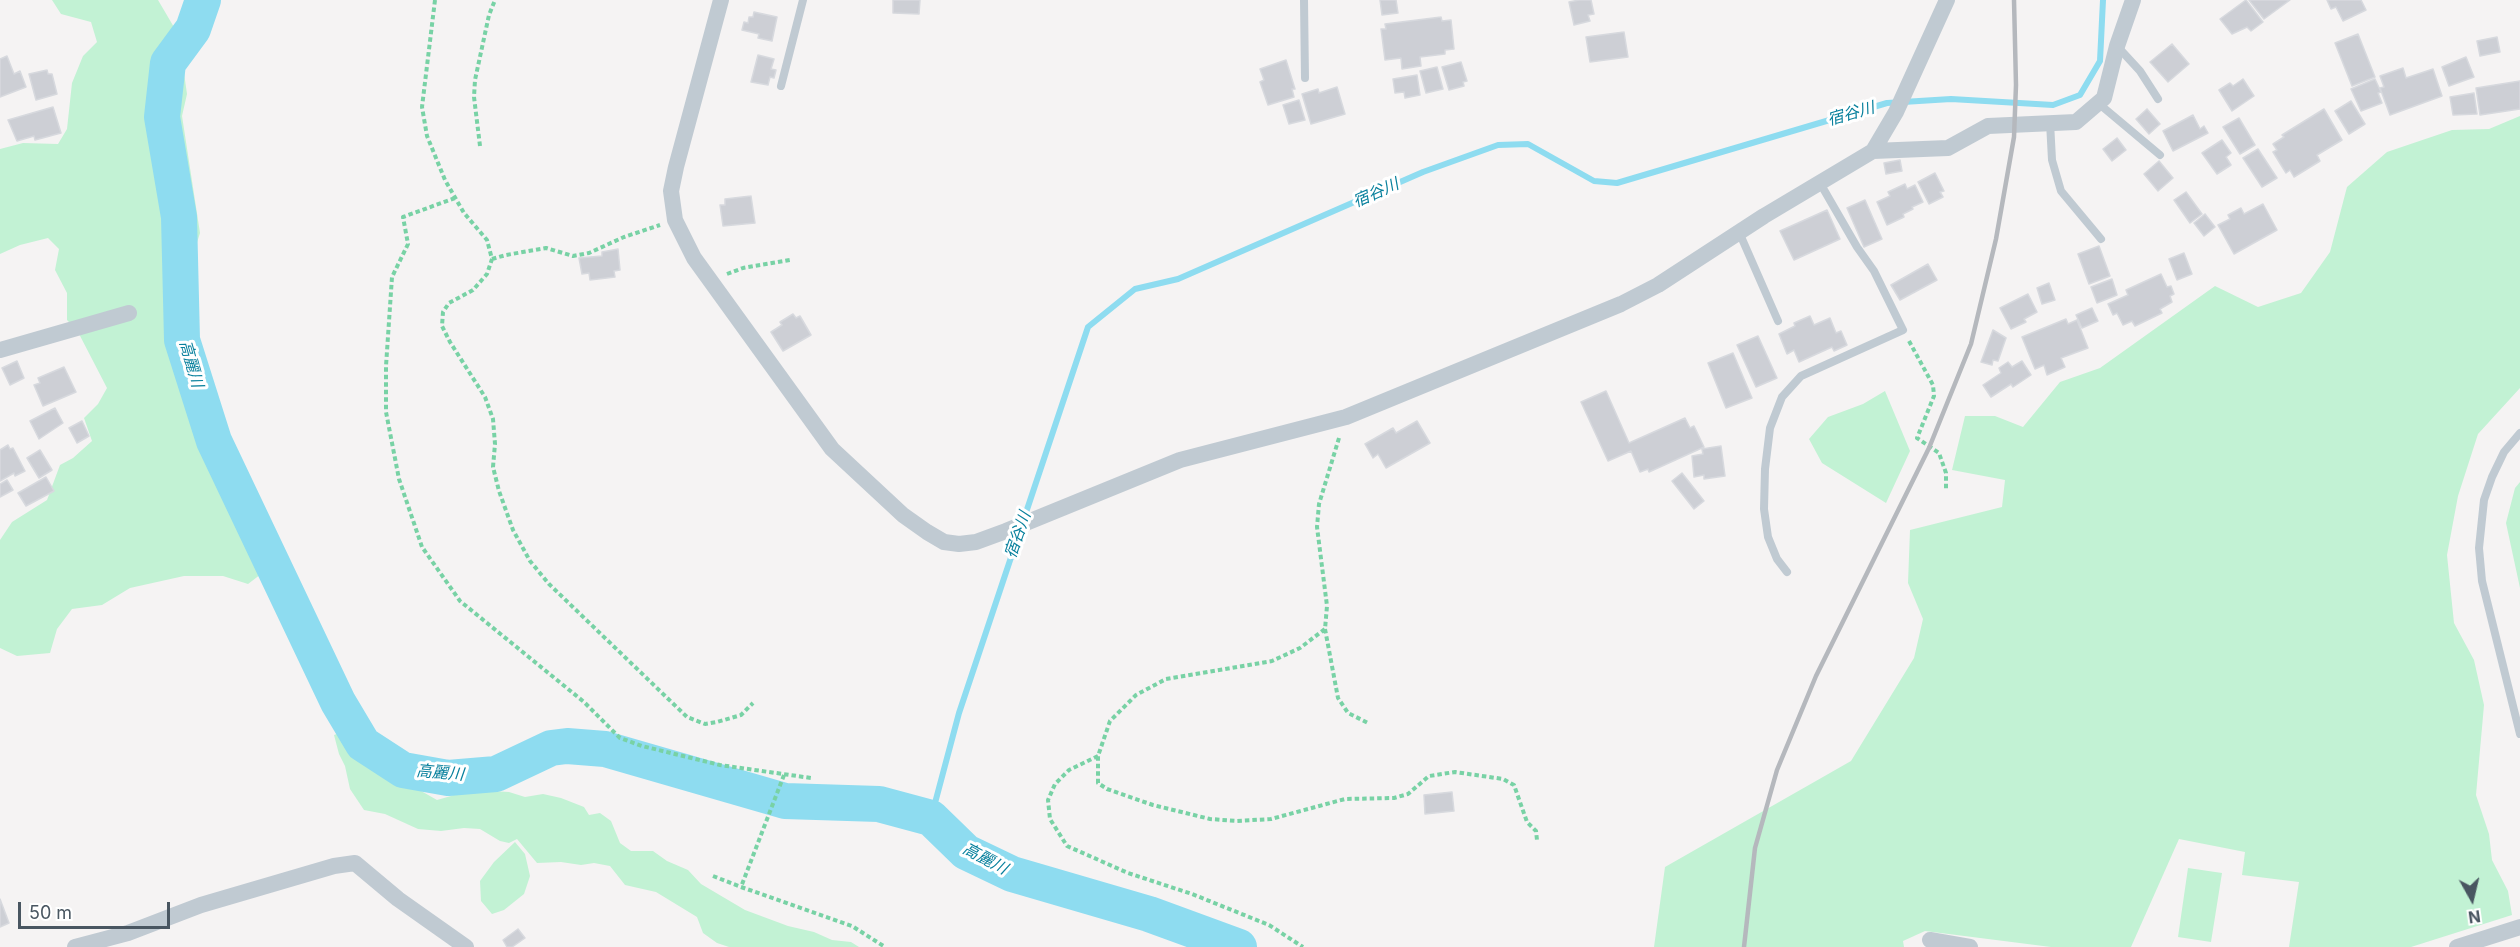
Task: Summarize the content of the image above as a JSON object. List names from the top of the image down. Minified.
{"water":["宿谷川","高麗川"],"scale_bar":"50 m","north":"bottom"}
